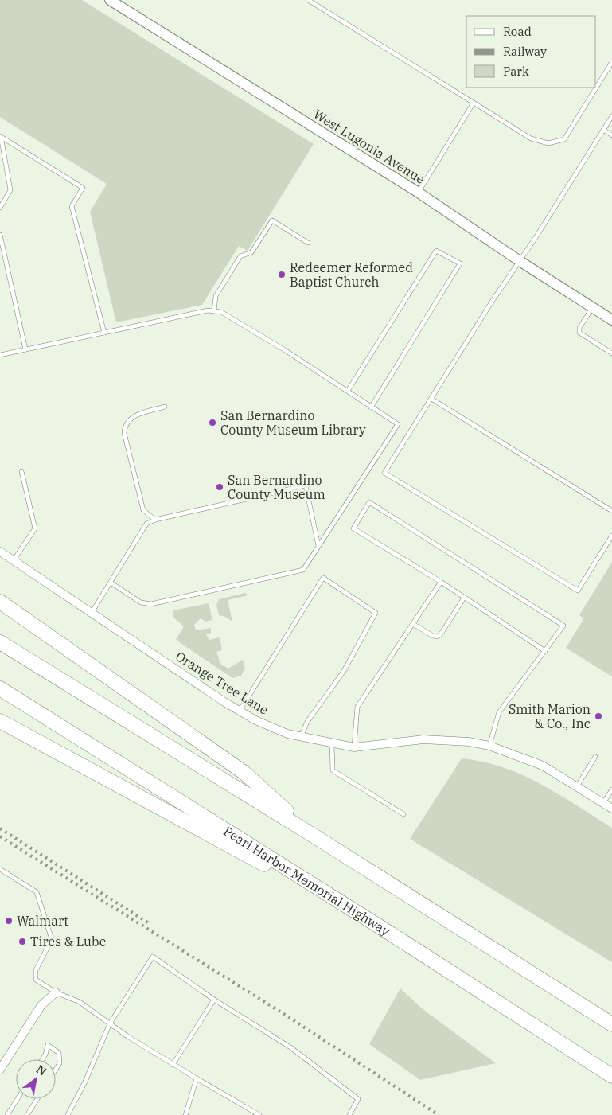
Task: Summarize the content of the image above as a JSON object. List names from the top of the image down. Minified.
{"streets":{"highway":["Pearl Harbor Memorial Highway"],"street":["West Lugonia Avenue","Orange Tree Lane"]},"places":["Redeemer Reformed Baptist Church","San Bernardino County Museum Library","San Bernardino County Museum","Smith Marion & Co., Inc","Walmart","Tires & Lube"],"legend":["Road","Railway","Park"],"north":"top right"}
